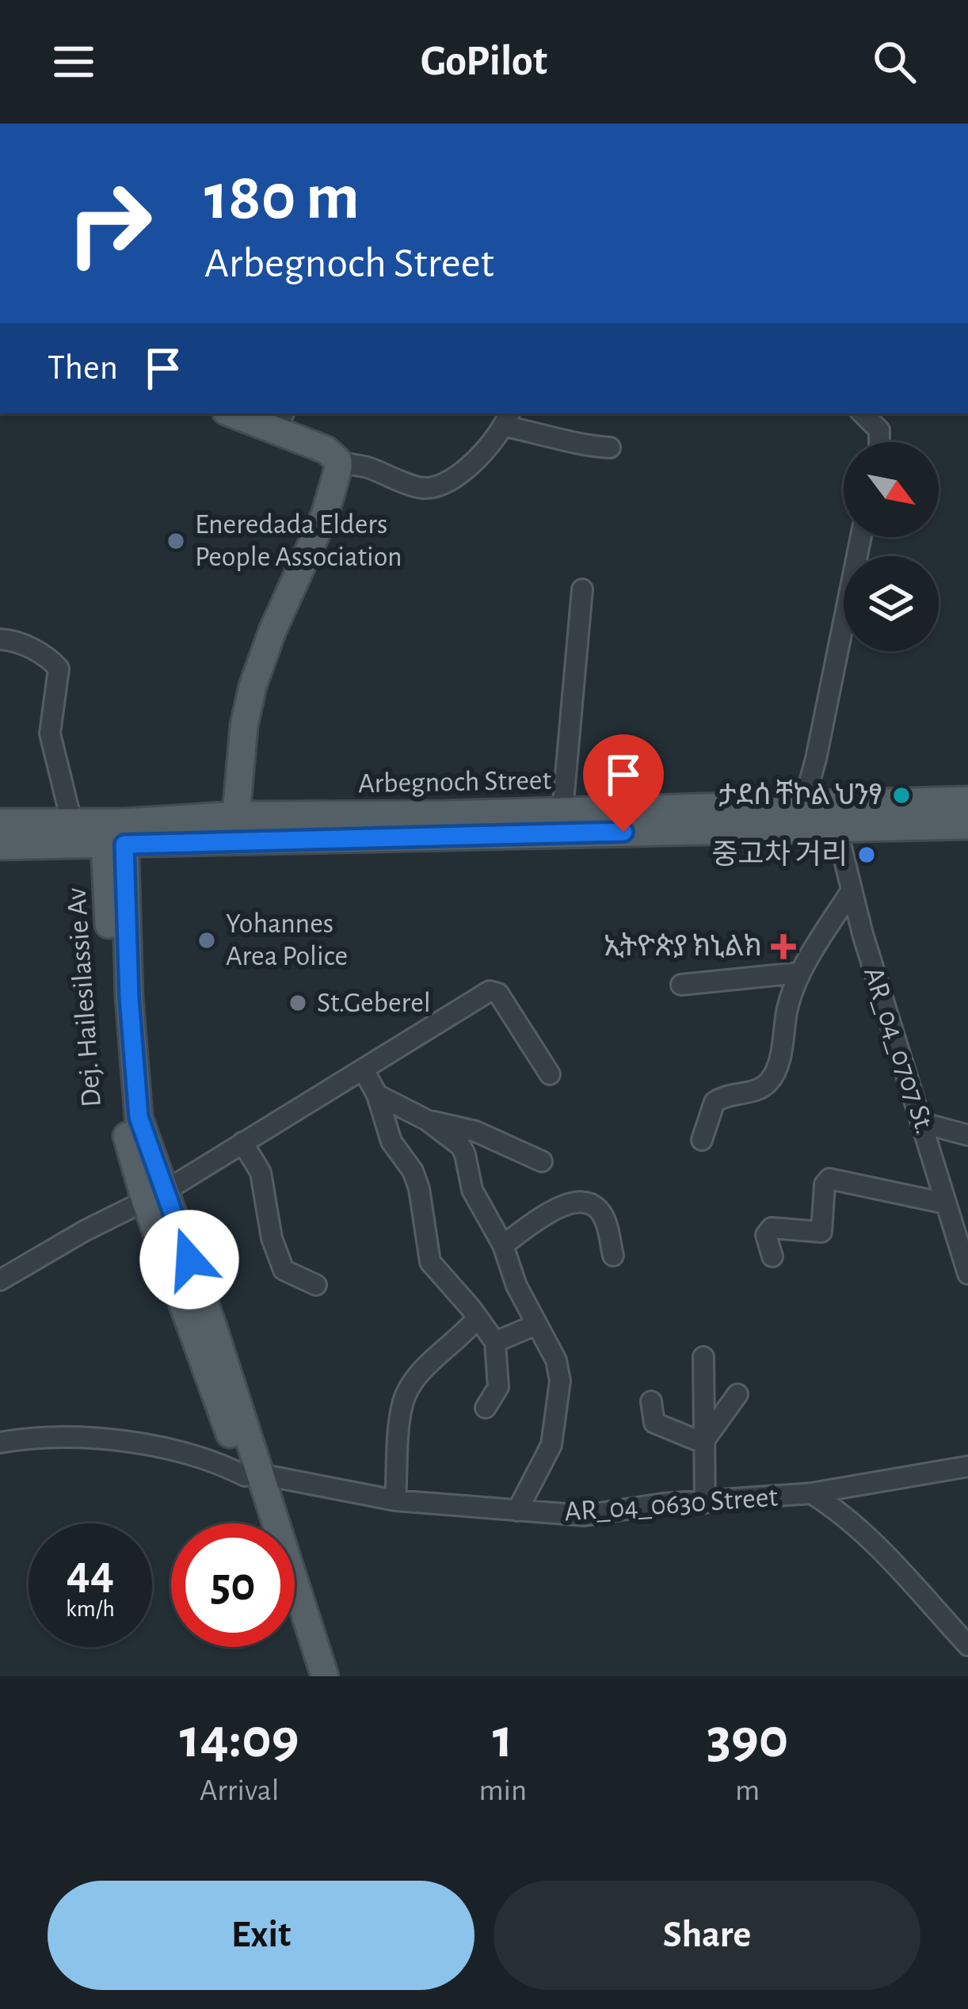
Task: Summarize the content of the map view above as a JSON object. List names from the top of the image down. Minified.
{"streets":{"main road":["Arbegnoch Street","Dej. Hailesilassie Av"],"street":["AR_04_0707 St.","AR_04_0630 Street"]},"crossings":[["Arbegnoch Street","Dej. Hailesilassie Av"],["Arbegnoch Street","AR_04_0707 St."],["Dej. Hailesilassie Av","AR_04_0630 Street"]],"places":{"other":["Eneredada Elders People Association","ታደሰ ቸኮል ህንፃ","중고차 거리","Yohannes Area Police","St.Geberel"],"health":["ኢትዮጵያ ክኒልክ"]},"north":"bottom right","page":{"header":"GoPilot","turn":["180 m","Arbegnoch Street"],"then":"Then","speed":"44 km/h","limit":"50","eta":["14:09","Arrival","1","min","390","m"],"buttons":["Exit","Share"]}}
